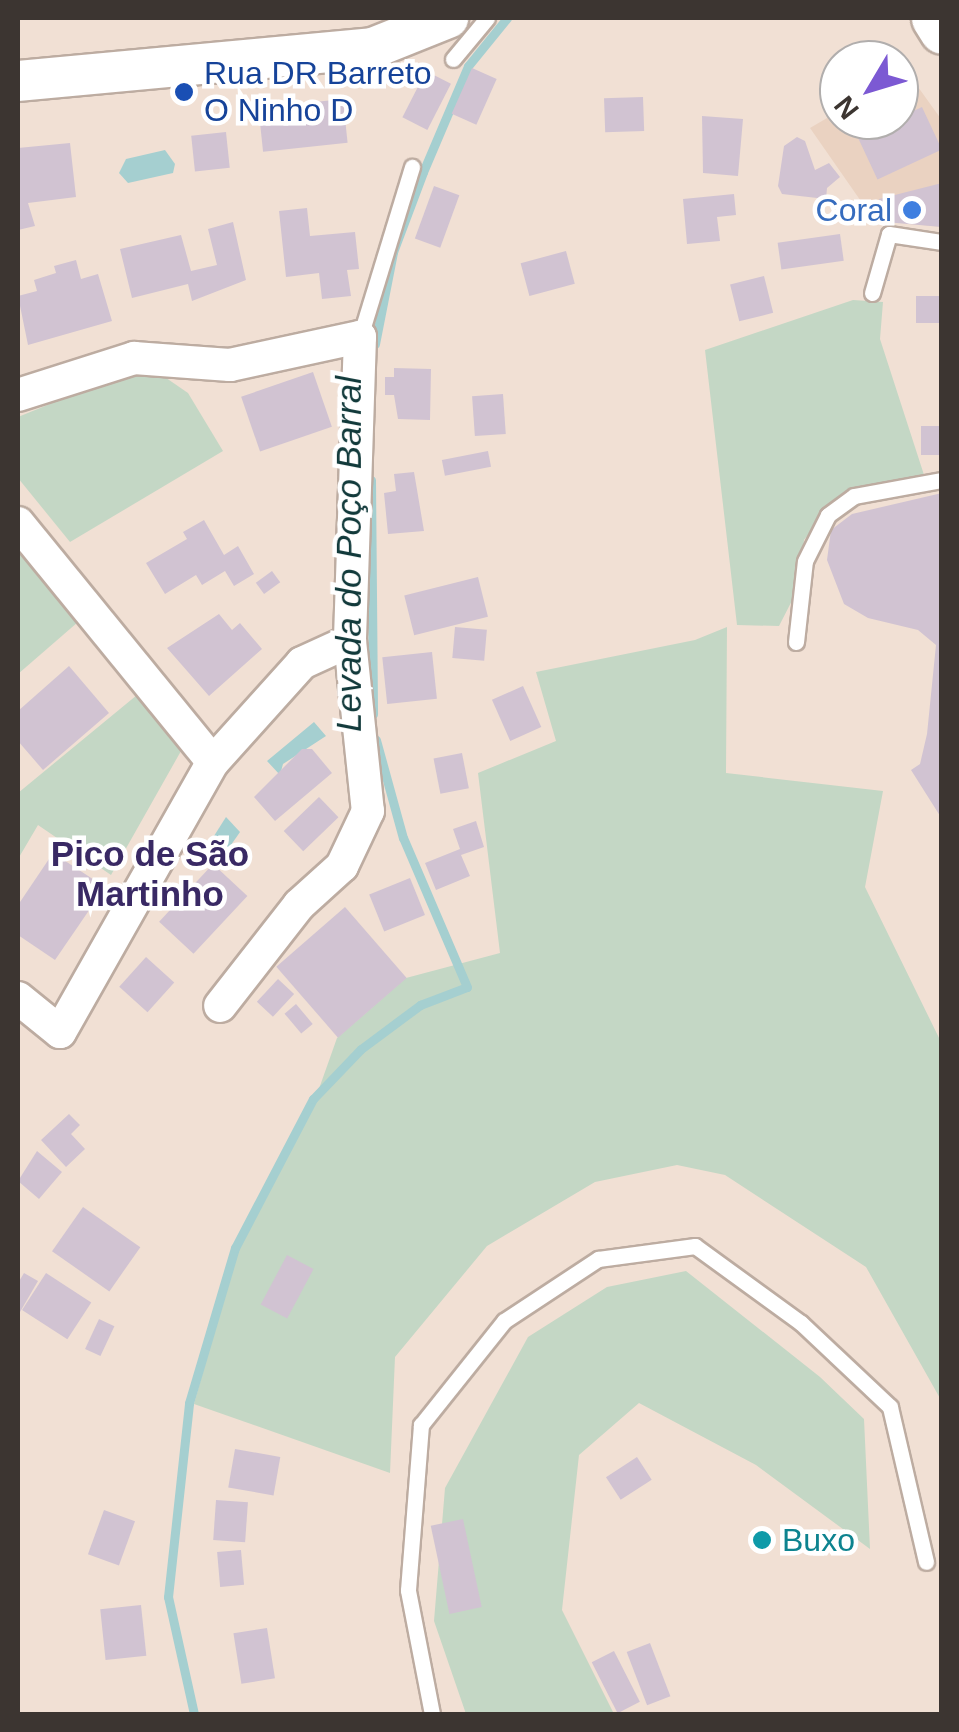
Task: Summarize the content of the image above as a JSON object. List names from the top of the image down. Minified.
{"districts":["Pico de São Martinho"],"water":["Levada do Poço Barral"],"places":["Rua DR Barreto O Ninho D","Coral","Buxo"],"north":"bottom left"}
